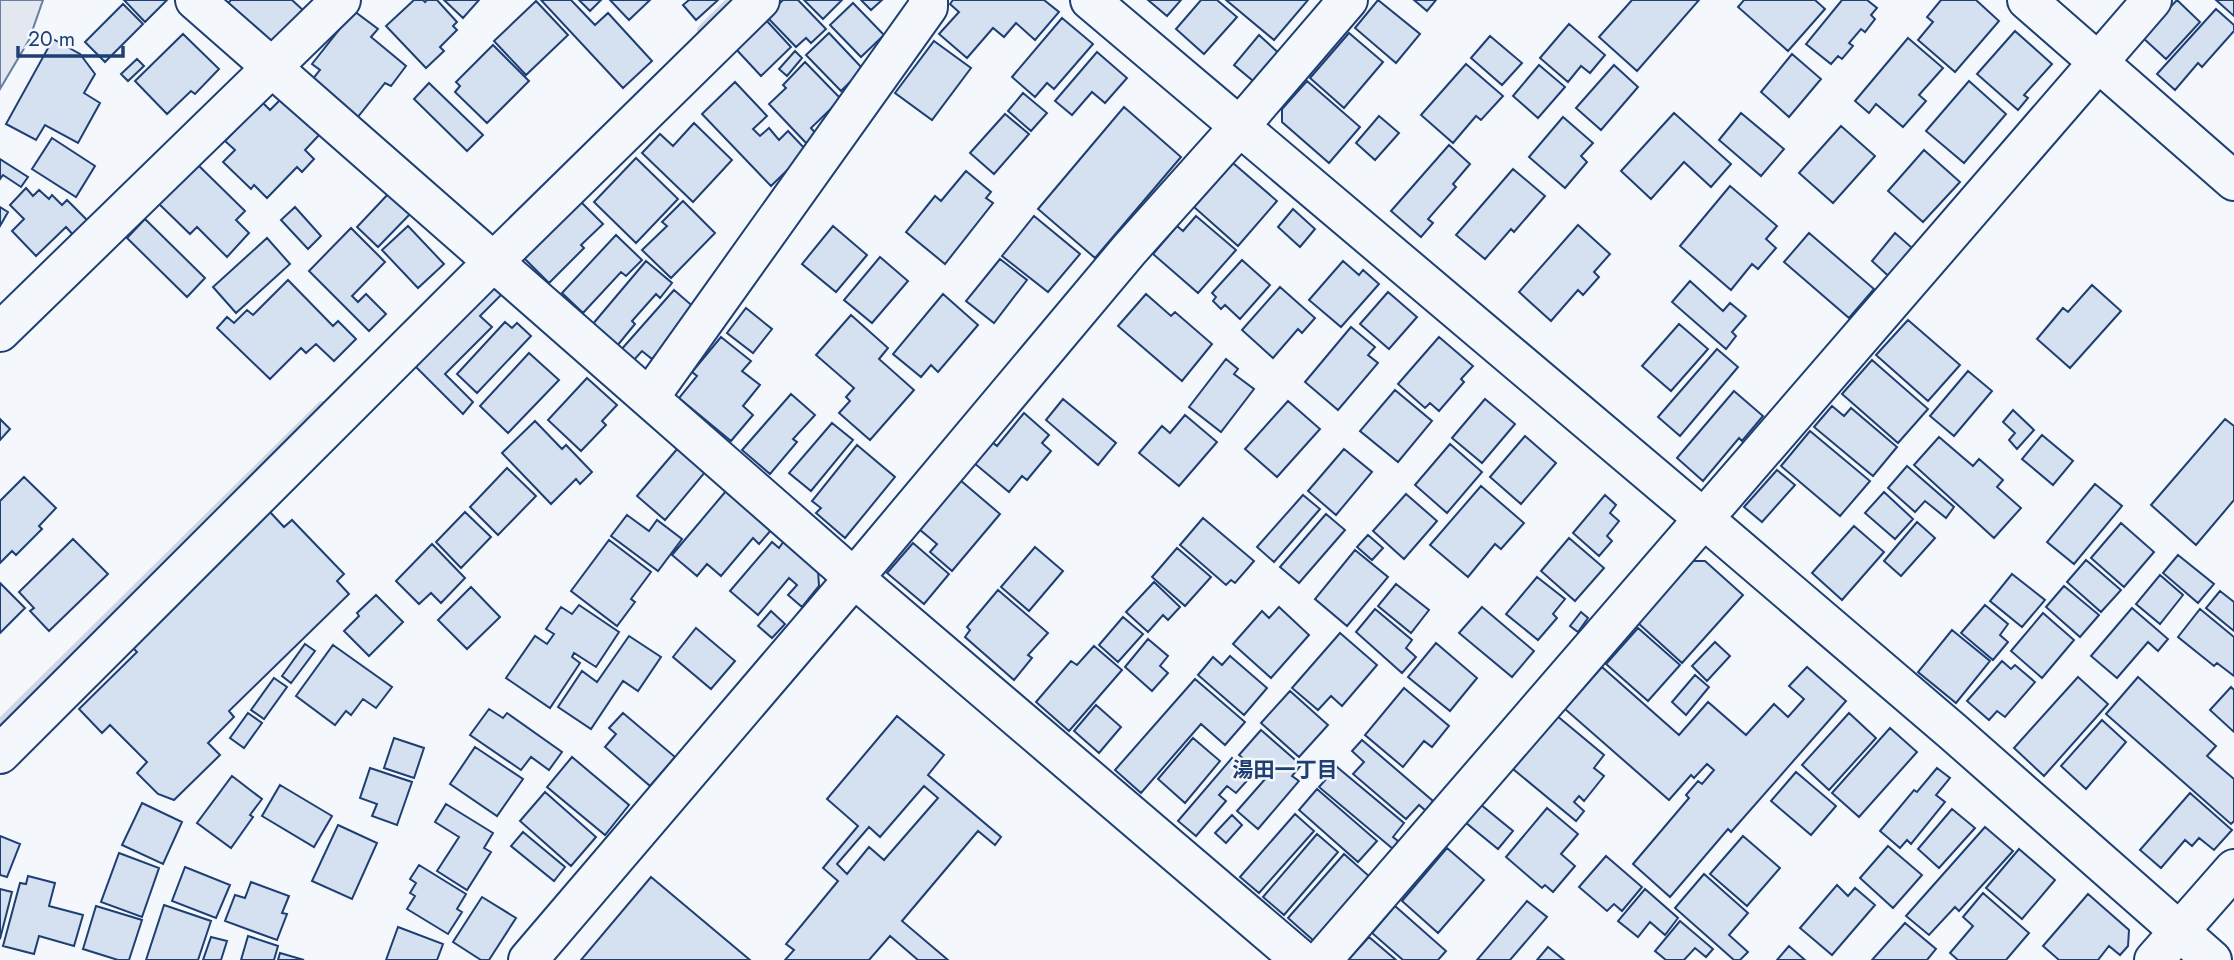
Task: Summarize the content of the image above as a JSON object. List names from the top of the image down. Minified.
{"districts":["湯田一丁目"],"scale_bar":"20 m"}
